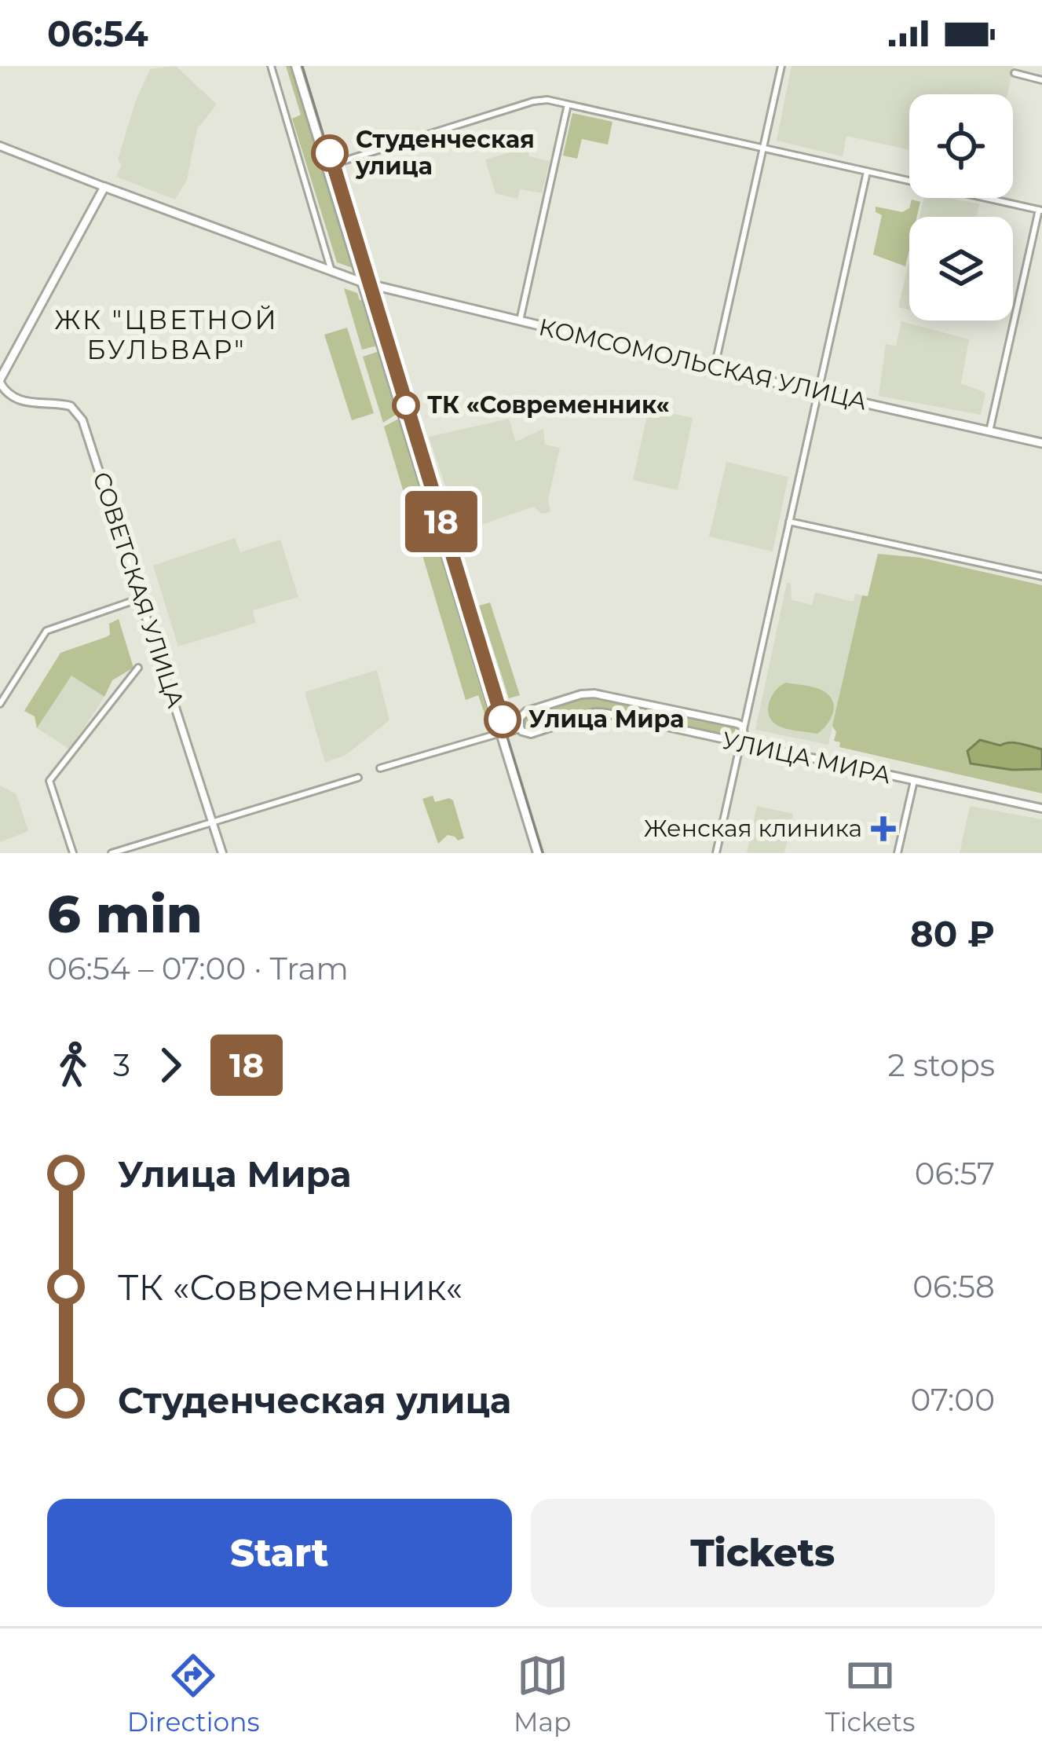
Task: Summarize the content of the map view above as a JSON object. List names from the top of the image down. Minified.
{"streets":{"main road":["КОМСОМОЛЬСКАЯ УЛИЦА"],"street":["СОВЕТСКАЯ УЛИЦА","УЛИЦА МИРА"]},"districts":["ЖК \"ЦВЕТНОЙ БУЛЬВАР\""],"places":{"other":["Студенческая улица","ТК «Современник«","Улица Мира"],"health":["Женская клиника"]},"lines":["tram line 18"],"page":{"status":"06:54","on_map":"18","heading":["6 min","06:54 – 07:00 · Tram","80 ₽"],"legs":["3","18","2 stops"],"list":[{"name":"Улица Мира","value":"06:57"},{"name":"ТК «Современник«","value":"06:58"},{"name":"Студенческая улица","value":"07:00"}],"buttons":["Start","Tickets"],"tabs":["Directions","Map","Tickets"]}}
